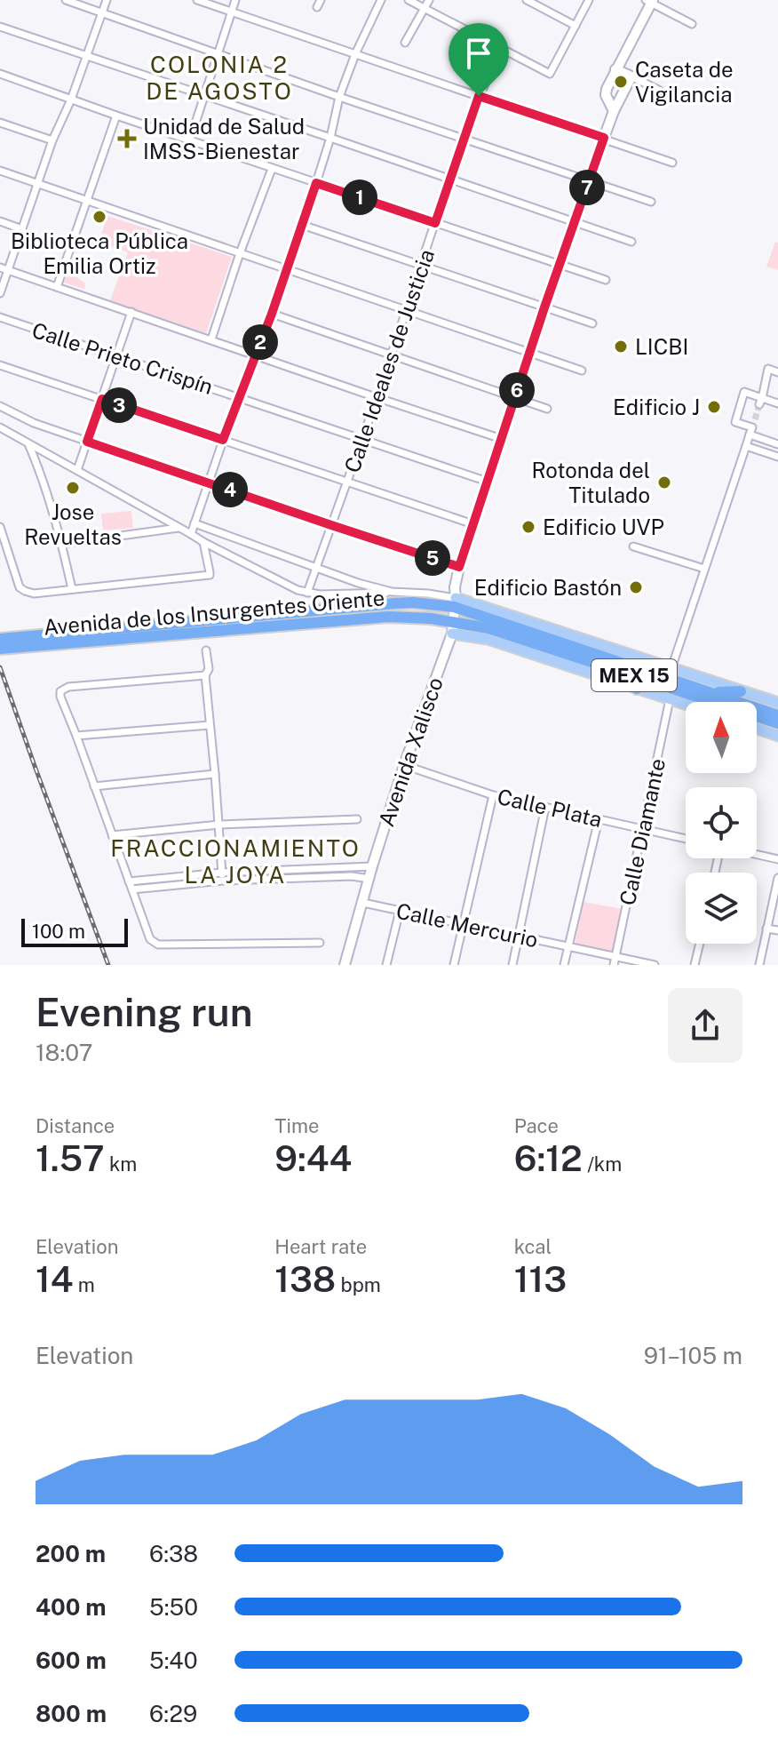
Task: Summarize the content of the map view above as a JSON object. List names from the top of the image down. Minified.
{"streets":{"highway":["Avenida de los Insurgentes Oriente","MEX 15"],"street":["Calle Prieto Crispín","Calle Ideales de Justicia","Avenida Xalisco","Calle Plata","Calle Diamante","Calle Mercurio"]},"crossings":[["Calle Prieto Crispín","Calle Ideales de Justicia"],["Calle Prieto Crispín","Avenida Xalisco"],["Avenida de los Insurgentes Oriente","MEX 15"],["Avenida de los Insurgentes Oriente","Avenida Xalisco"],["MEX 15","Avenida Xalisco"],["Avenida Xalisco","Calle Plata"],["Avenida Xalisco","Calle Mercurio"],["Calle Plata","Calle Diamante"],["Calle Diamante","Calle Mercurio"]],"districts":["COLONIA 2 DE AGOSTO","FRACCIONAMIENTO LA JOYA"],"places":{"other":["Caseta de Vigilancia","Biblioteca Pública Emilia Ortiz","LICBI","Edificio J","Rotonda del Titulado","Jose Revueltas","Edificio UVP","Edificio Bastón"],"health":["Unidad de Salud IMSS-Bienestar"]},"scale_bar":"100 m","north":"top","page":{"pins":["7","1","2","6","3","4","5"],"scale":"100 m","heading":["Evening run","18:07"],"stats":[["Distance","1.57 km"],["Time","9:44"],["Pace","6:12 /km"],["Elevation","14 m"],["Heart rate","138 bpm"],["kcal","113"]],"chart":["Elevation","91–105 m"],"list":[{"name":"200 m","note":"6:38"},{"name":"400 m","note":"5:50"},{"name":"600 m","note":"5:40"},{"name":"800 m","note":"6:29"}]}}
